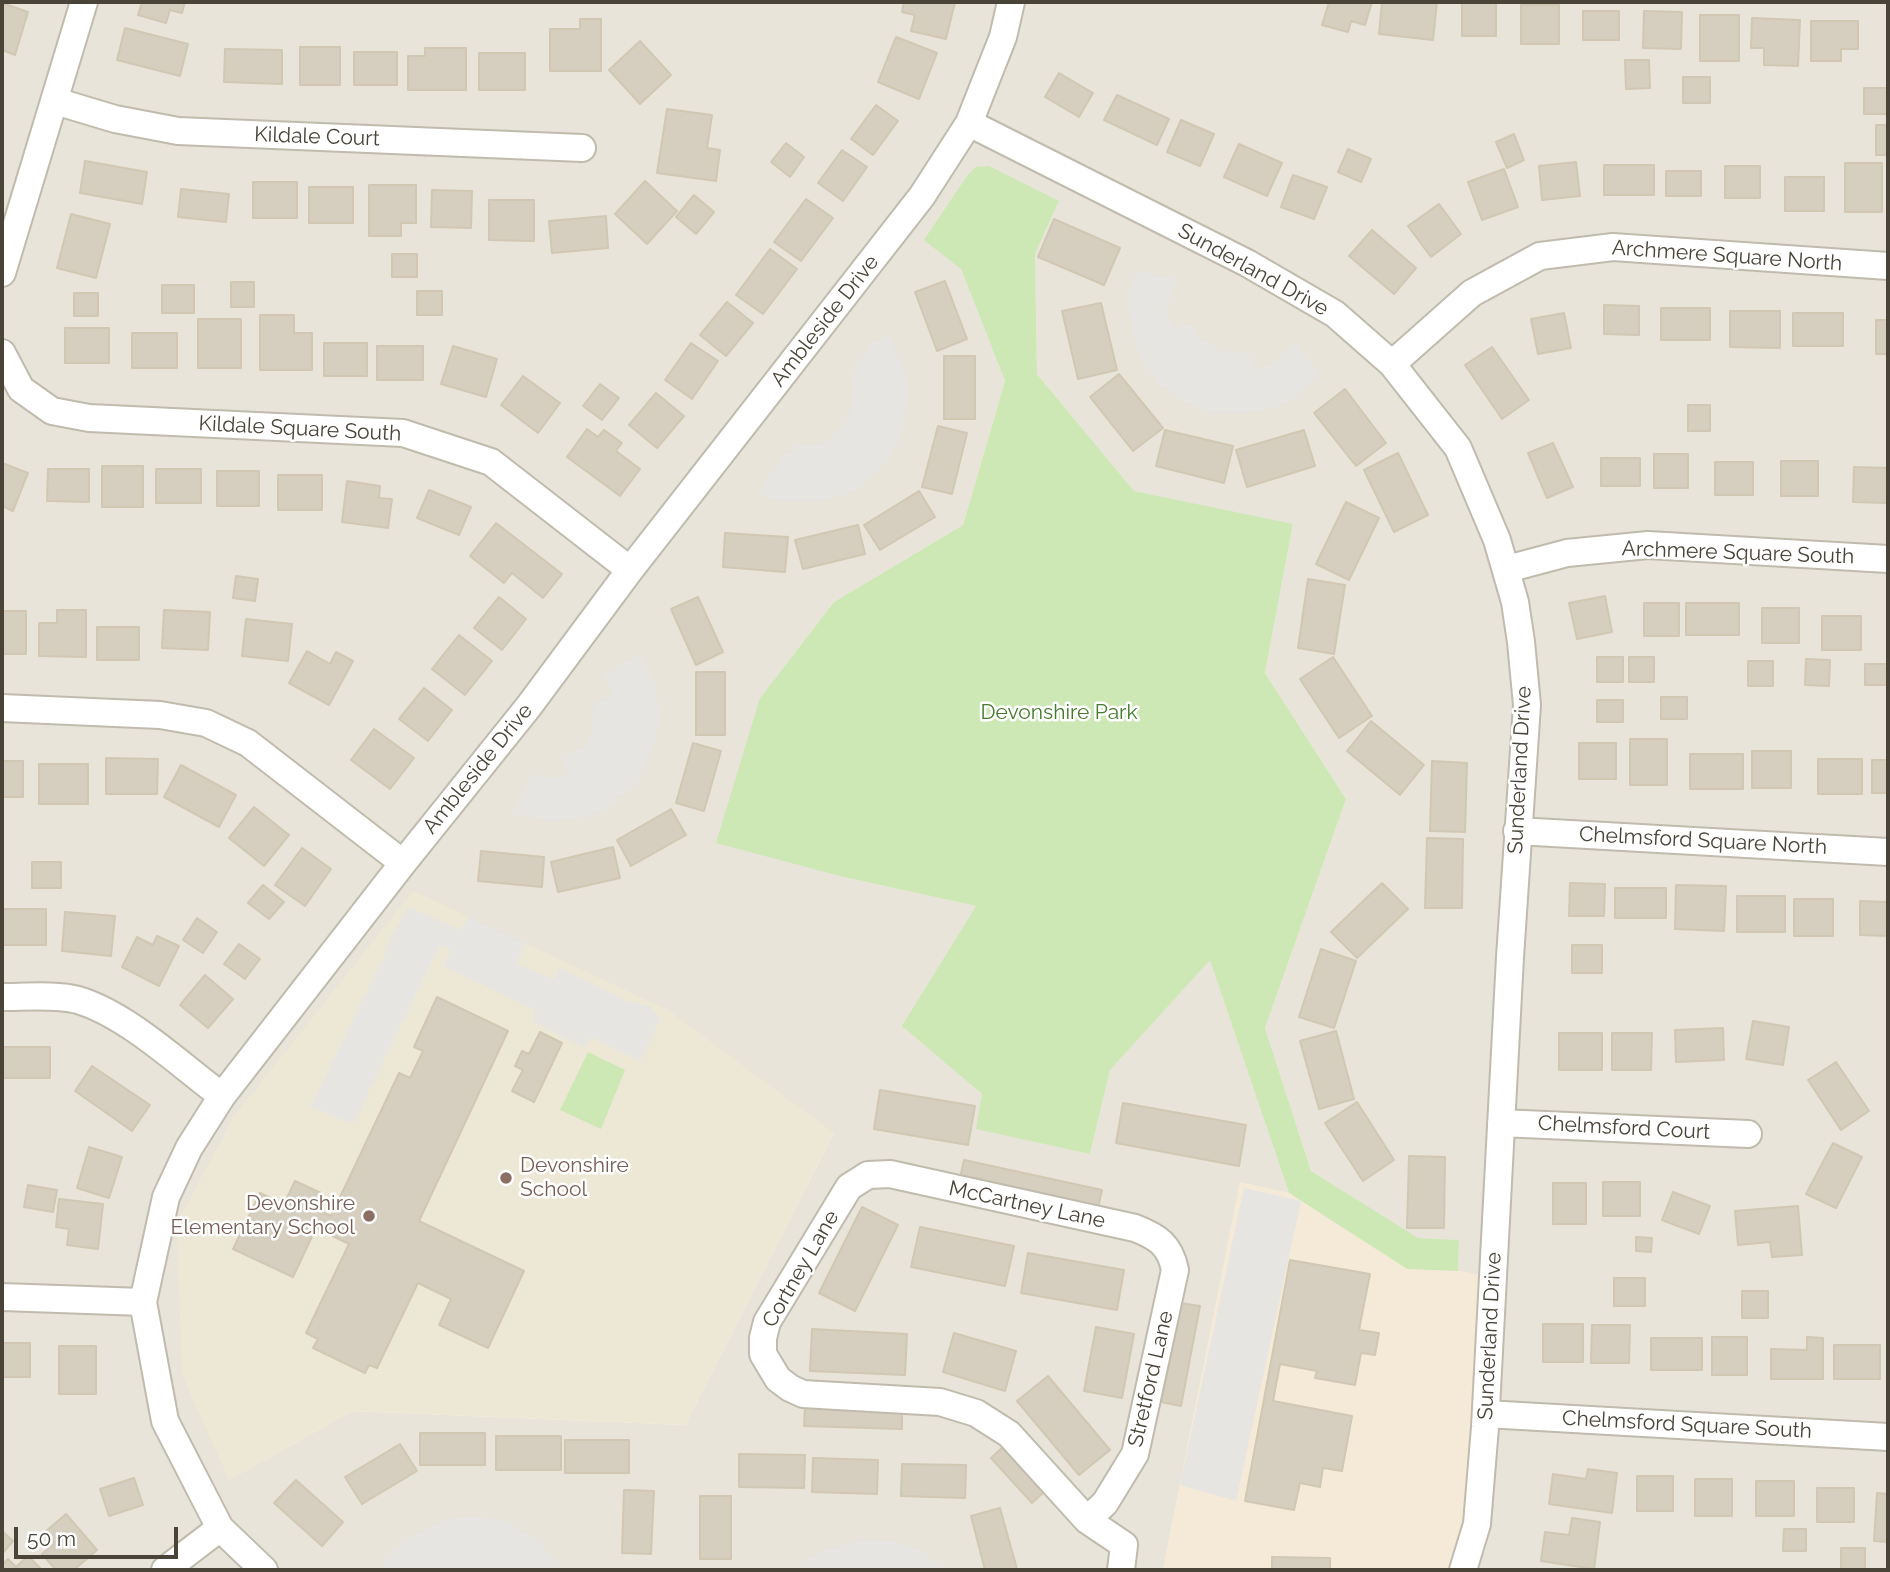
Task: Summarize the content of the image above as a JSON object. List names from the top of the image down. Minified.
{"streets":{"street":["Kildale Court","Archmere Square North","Sunderland Drive","Ambleside Drive","Kildale Square South","Archmere Square South","Chelmsford Square North","Chelmsford Court","McCartney Lane","Cortney Lane","Stretford Lane","Chelmsford Square South"]},"crossings":[["Archmere Square North","Sunderland Drive"],["Sunderland Drive","Ambleside Drive"],["Sunderland Drive","Archmere Square South"],["Sunderland Drive","Chelmsford Square North"],["Sunderland Drive","Chelmsford Court"],["Sunderland Drive","Chelmsford Square South"],["Ambleside Drive","Kildale Square South"],["McCartney Lane","Cortney Lane"],["McCartney Lane","Stretford Lane"],["Cortney Lane","Stretford Lane"]],"parks":["Devonshire Park"],"places":["Devonshire School","Devonshire Elementary School"],"scale_bar":"50 m"}
